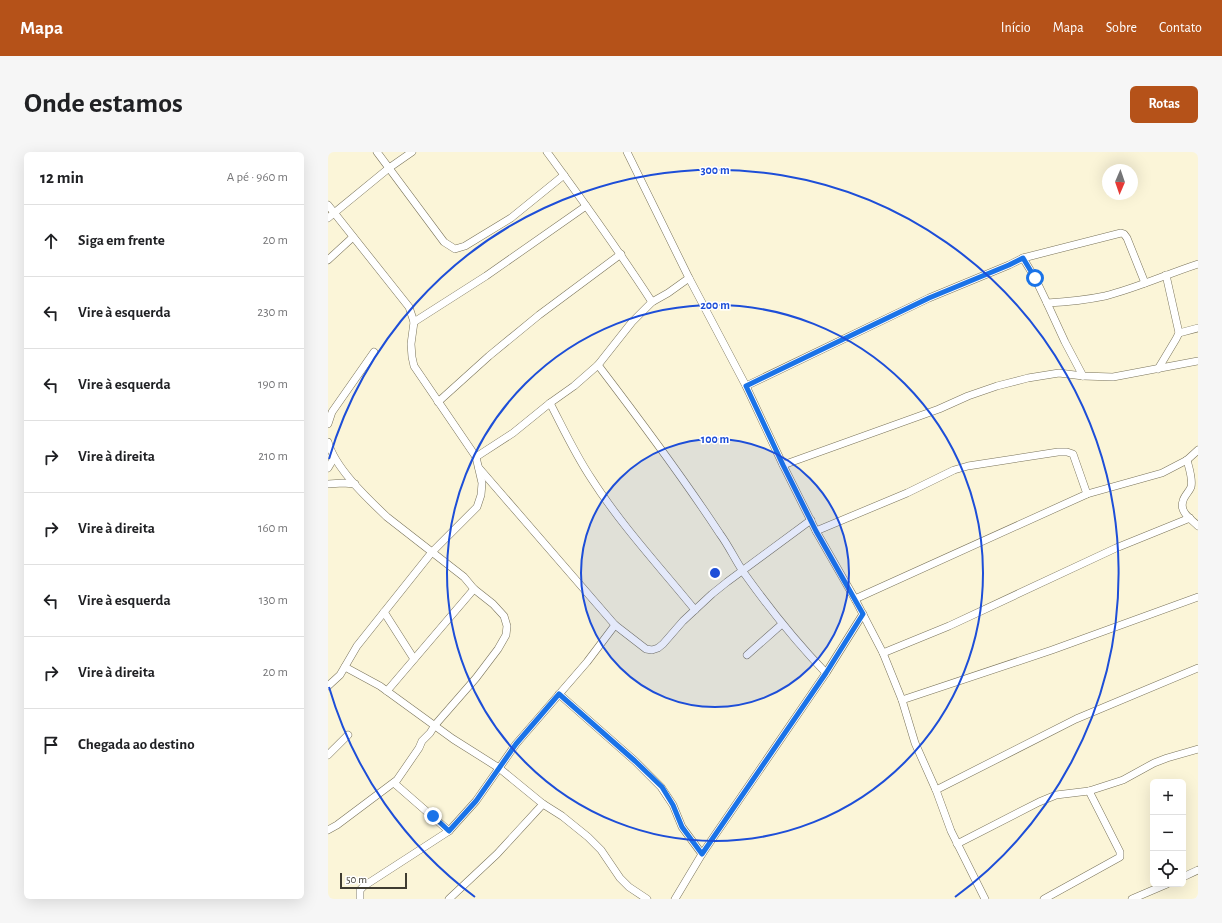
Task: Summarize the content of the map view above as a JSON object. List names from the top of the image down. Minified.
{"scale_bar":"50 m","north":"bottom","page":{"header":"Mapa","nav":["Início","Mapa","Sobre","Contato"],"buttons":"Rotas","title":"Onde estamos","heading":["12 min","A pé · 960 m"],"list":[["Siga em frente","20 m"],["Vire à esquerda","230 m"],["Vire à esquerda","190 m"],["Vire à direita","210 m"],["Vire à direita","160 m"],["Vire à esquerda","130 m"],["Vire à direita","20 m"],"Chegada ao destino"],"map_buttons":["+","−"],"scale":"50 m"},"rings":["300 m","200 m","100 m"]}
